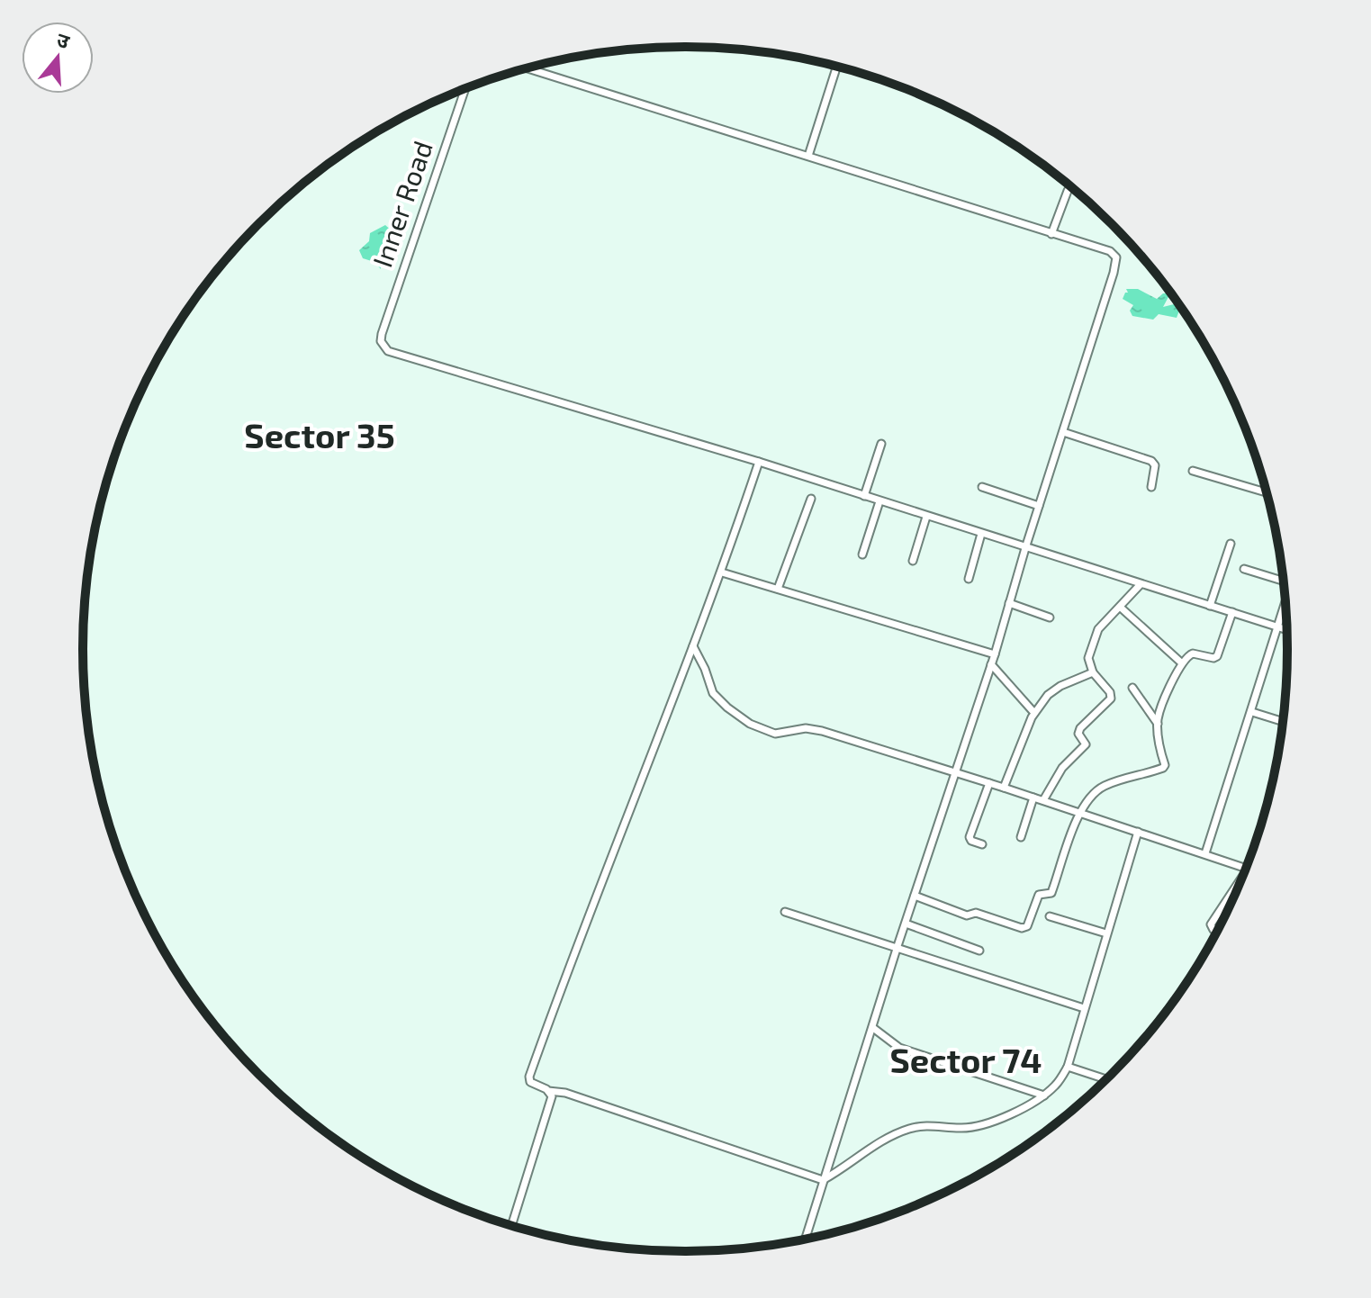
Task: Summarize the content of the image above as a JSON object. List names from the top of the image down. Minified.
{"streets":{"street":["Inner Road"]},"districts":["Sector 35","Sector 74"],"north":"top"}
